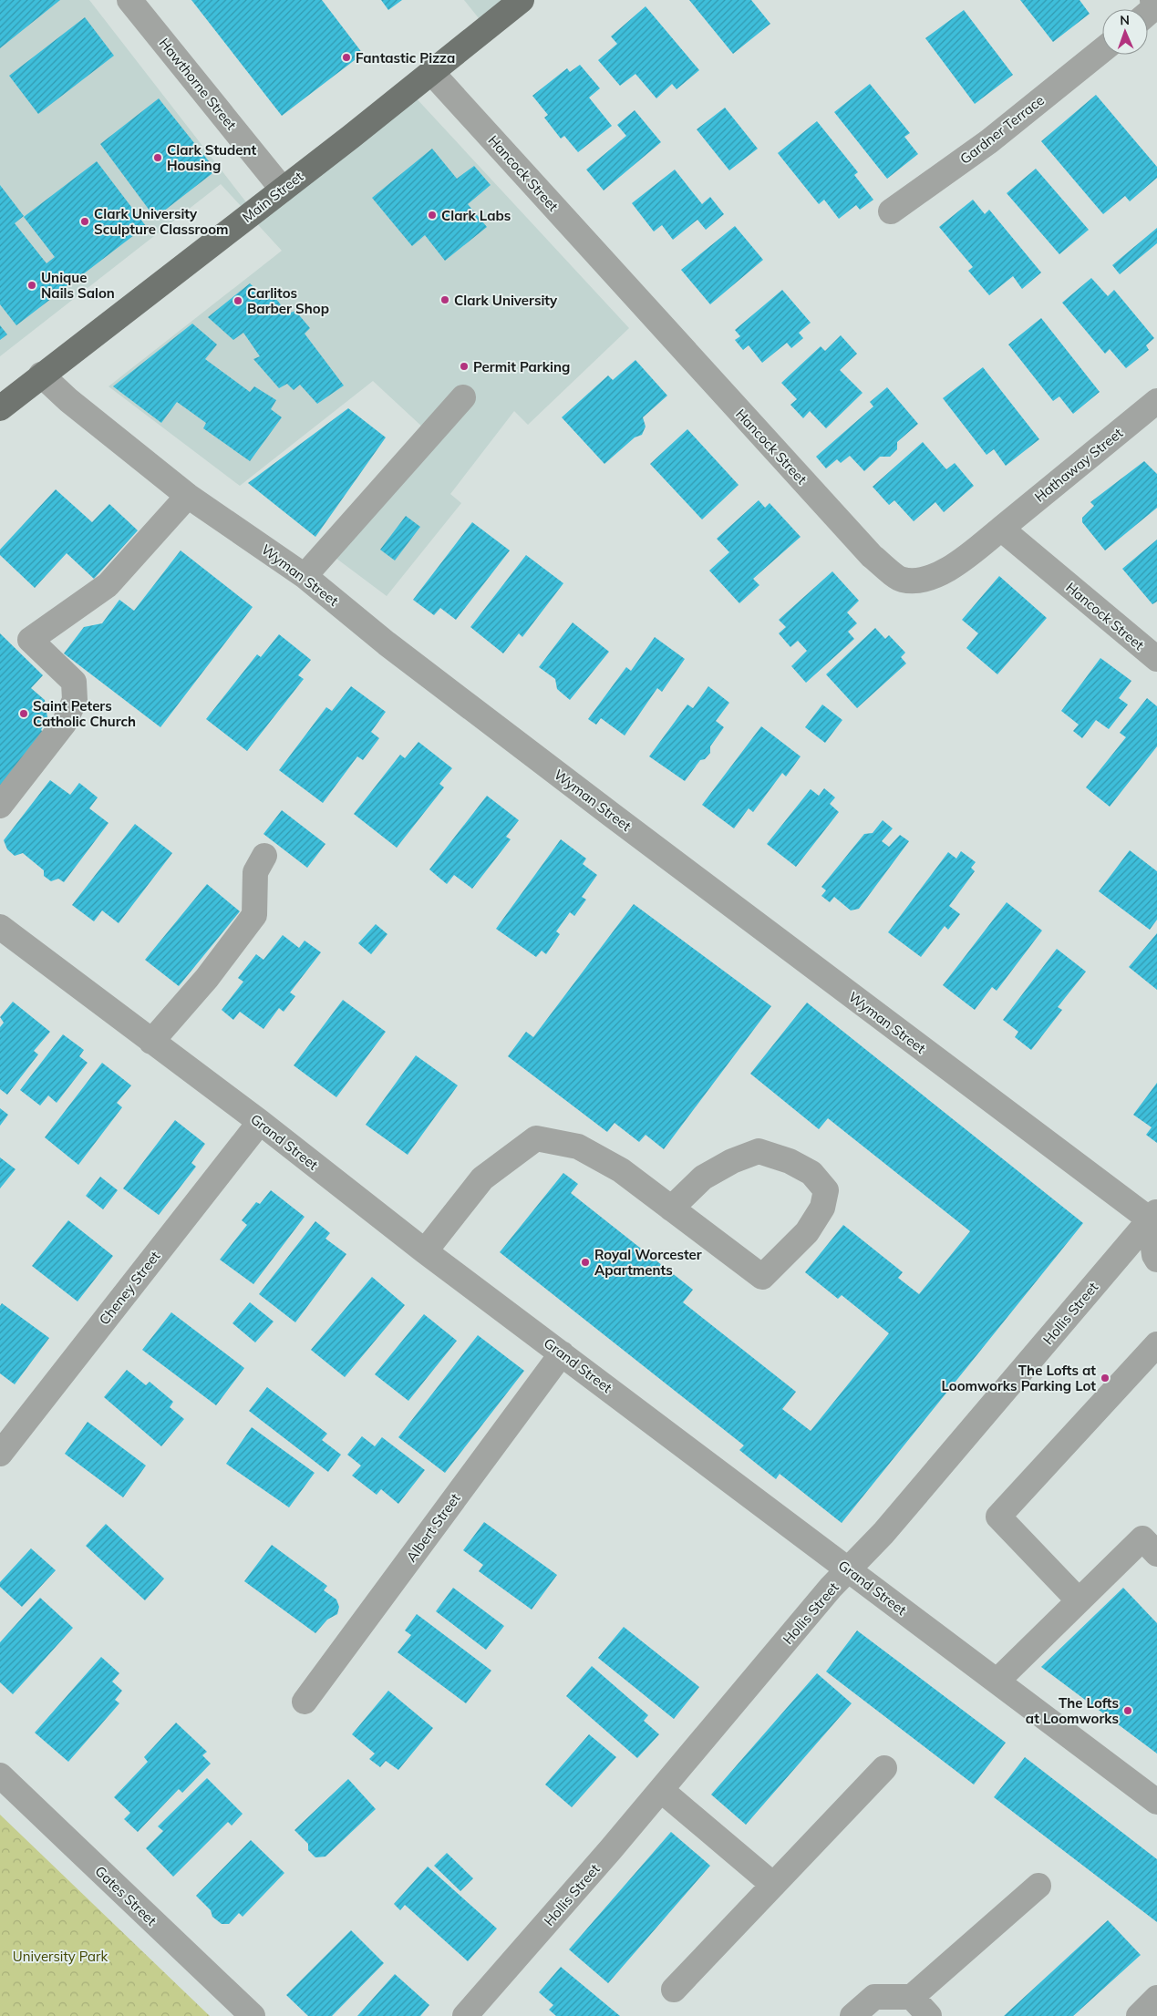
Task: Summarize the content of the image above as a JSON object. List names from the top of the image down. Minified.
{"streets":{"main road":["Main Street"],"street":["Hawthorne Street","Gardner Terrace","Hancock Street","Hathaway Street","Wyman Street","Grand Street","Cheney Street","Hollis Street","Albert Street","Gates Street"]},"crossings":[["Hawthorne Street","Main Street"],["Hancock Street","Main Street"],["Hancock Street","Hathaway Street"],["Main Street","Wyman Street"],["Wyman Street","Hollis Street"],["Grand Street","Cheney Street"],["Grand Street","Hollis Street"],["Grand Street","Albert Street"]],"parks":["University Park"],"places":["Fantastic Pizza","Clark Student Housing","Clark Labs","Clark University Sculpture Classroom","Unique Nails Salon","Clark University","Carlitos Barber Shop","Permit Parking","Saint Peters Catholic Church","Royal Worcester Apartments","The Lofts at Loomworks Parking Lot","The Lofts at Loomworks"],"north":"top"}
